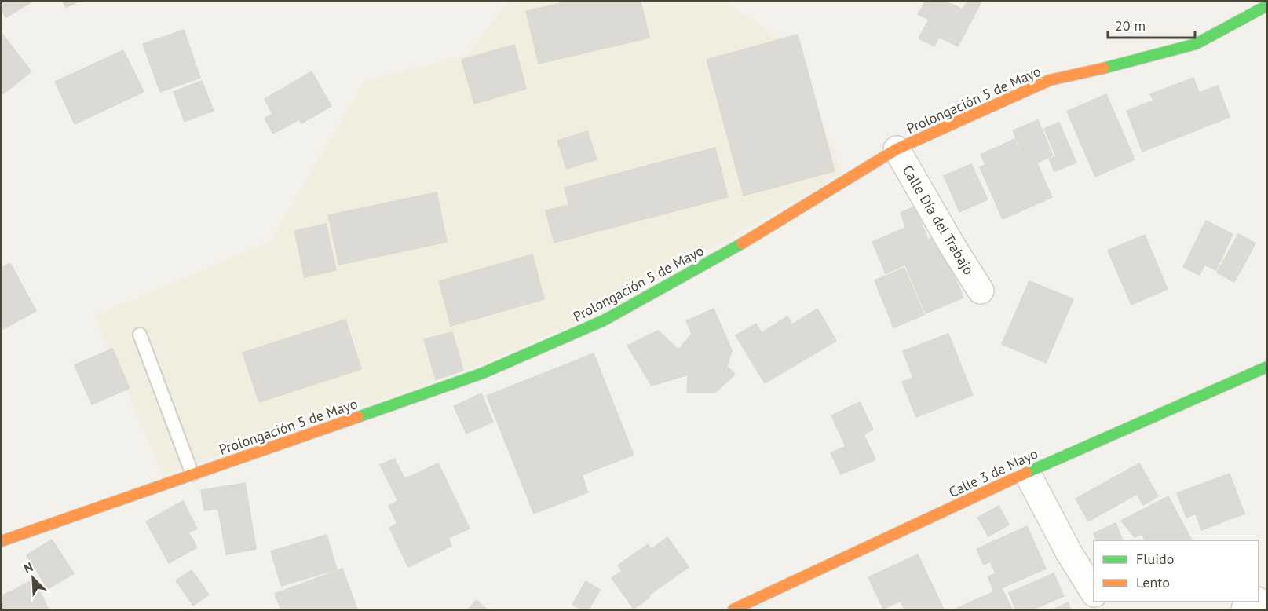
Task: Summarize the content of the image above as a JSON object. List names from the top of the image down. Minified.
{"streets":{"street":["Prolongación 5 de Mayo","Calle Día del Trabajo","Calle 3 de Mayo"]},"crossings":[["Prolongación 5 de Mayo","Calle Día del Trabajo"]],"legend":["Fluido","Lento"],"scale_bar":"20 m","north":"top left"}
